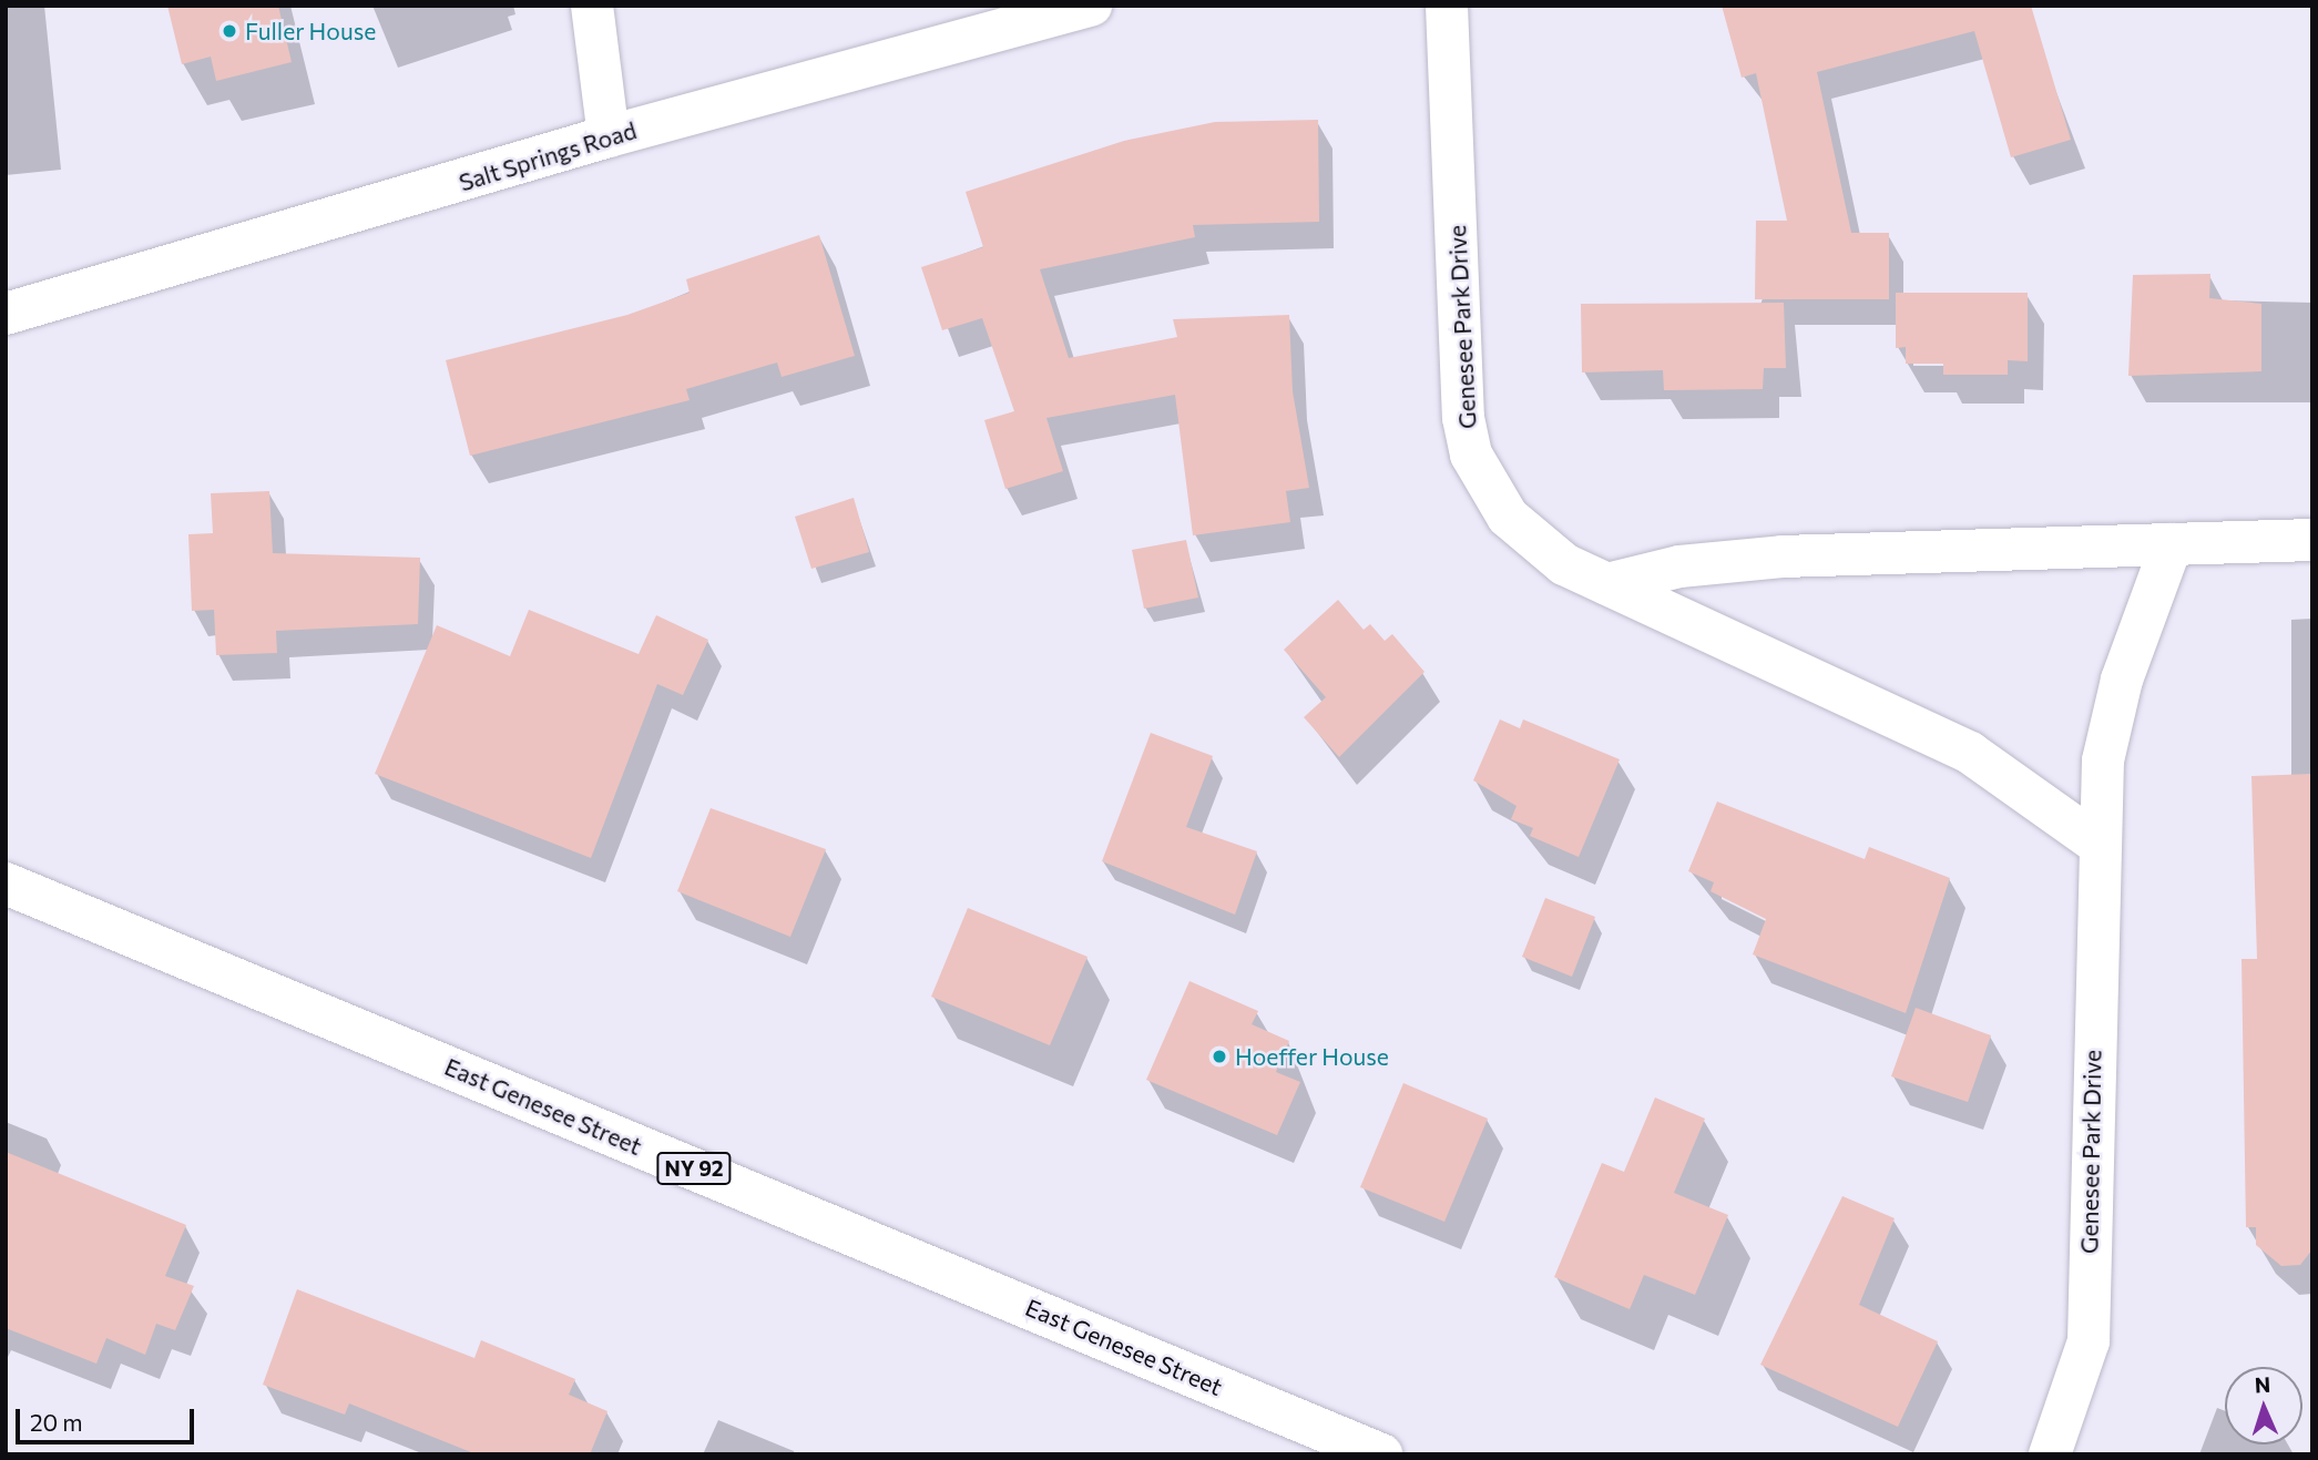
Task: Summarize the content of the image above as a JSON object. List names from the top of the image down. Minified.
{"streets":{"street":["Salt Springs Road","Genesee Park Drive","East Genesee Street","NY 92"]},"places":["Fuller House","Hoeffer House"],"scale_bar":"20 m","north":"top"}
